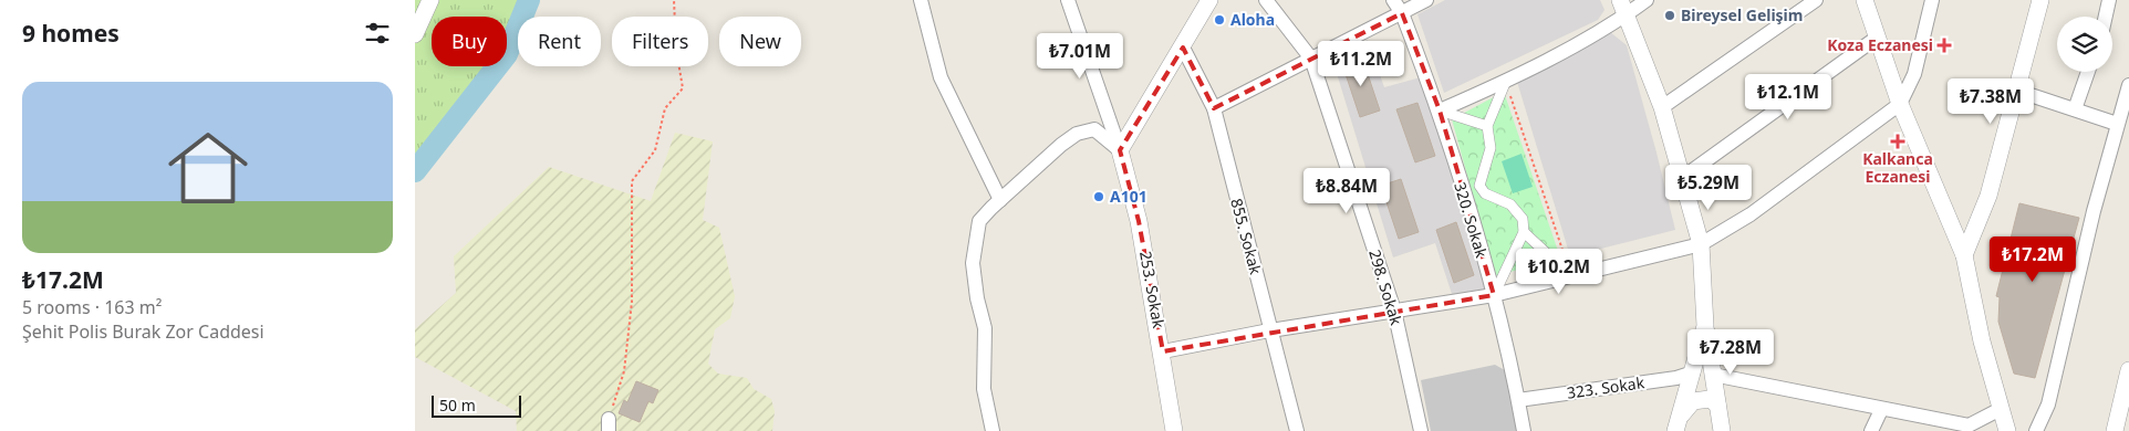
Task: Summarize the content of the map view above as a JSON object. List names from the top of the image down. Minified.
{"streets":{"street":["320. Sokak","855. Sokak","298. Sokak","253. Sokak","323. Sokak"]},"crossings":[["320. Sokak","323. Sokak"]],"places":{"other":["Bireysel Gelişim","Aloha","A101"],"health":["Koza Eczanesi","Kalkanca Eczanesi"]},"scale_bar":"50 m","page":{"heading":"9 homes","chip":["Buy","Rent","Filters","New"],"price":["₺7.01M","₺11.2M","₺12.1M","₺7.38M","₺5.29M","₺8.84M","₺17.2M","₺10.2M","₺7.28M"],"list":[{"name":"₺17.2M","note":"5 rooms · 163 m² · Şehit Polis Burak Zor Caddesi"}],"scale":"50 m"}}
